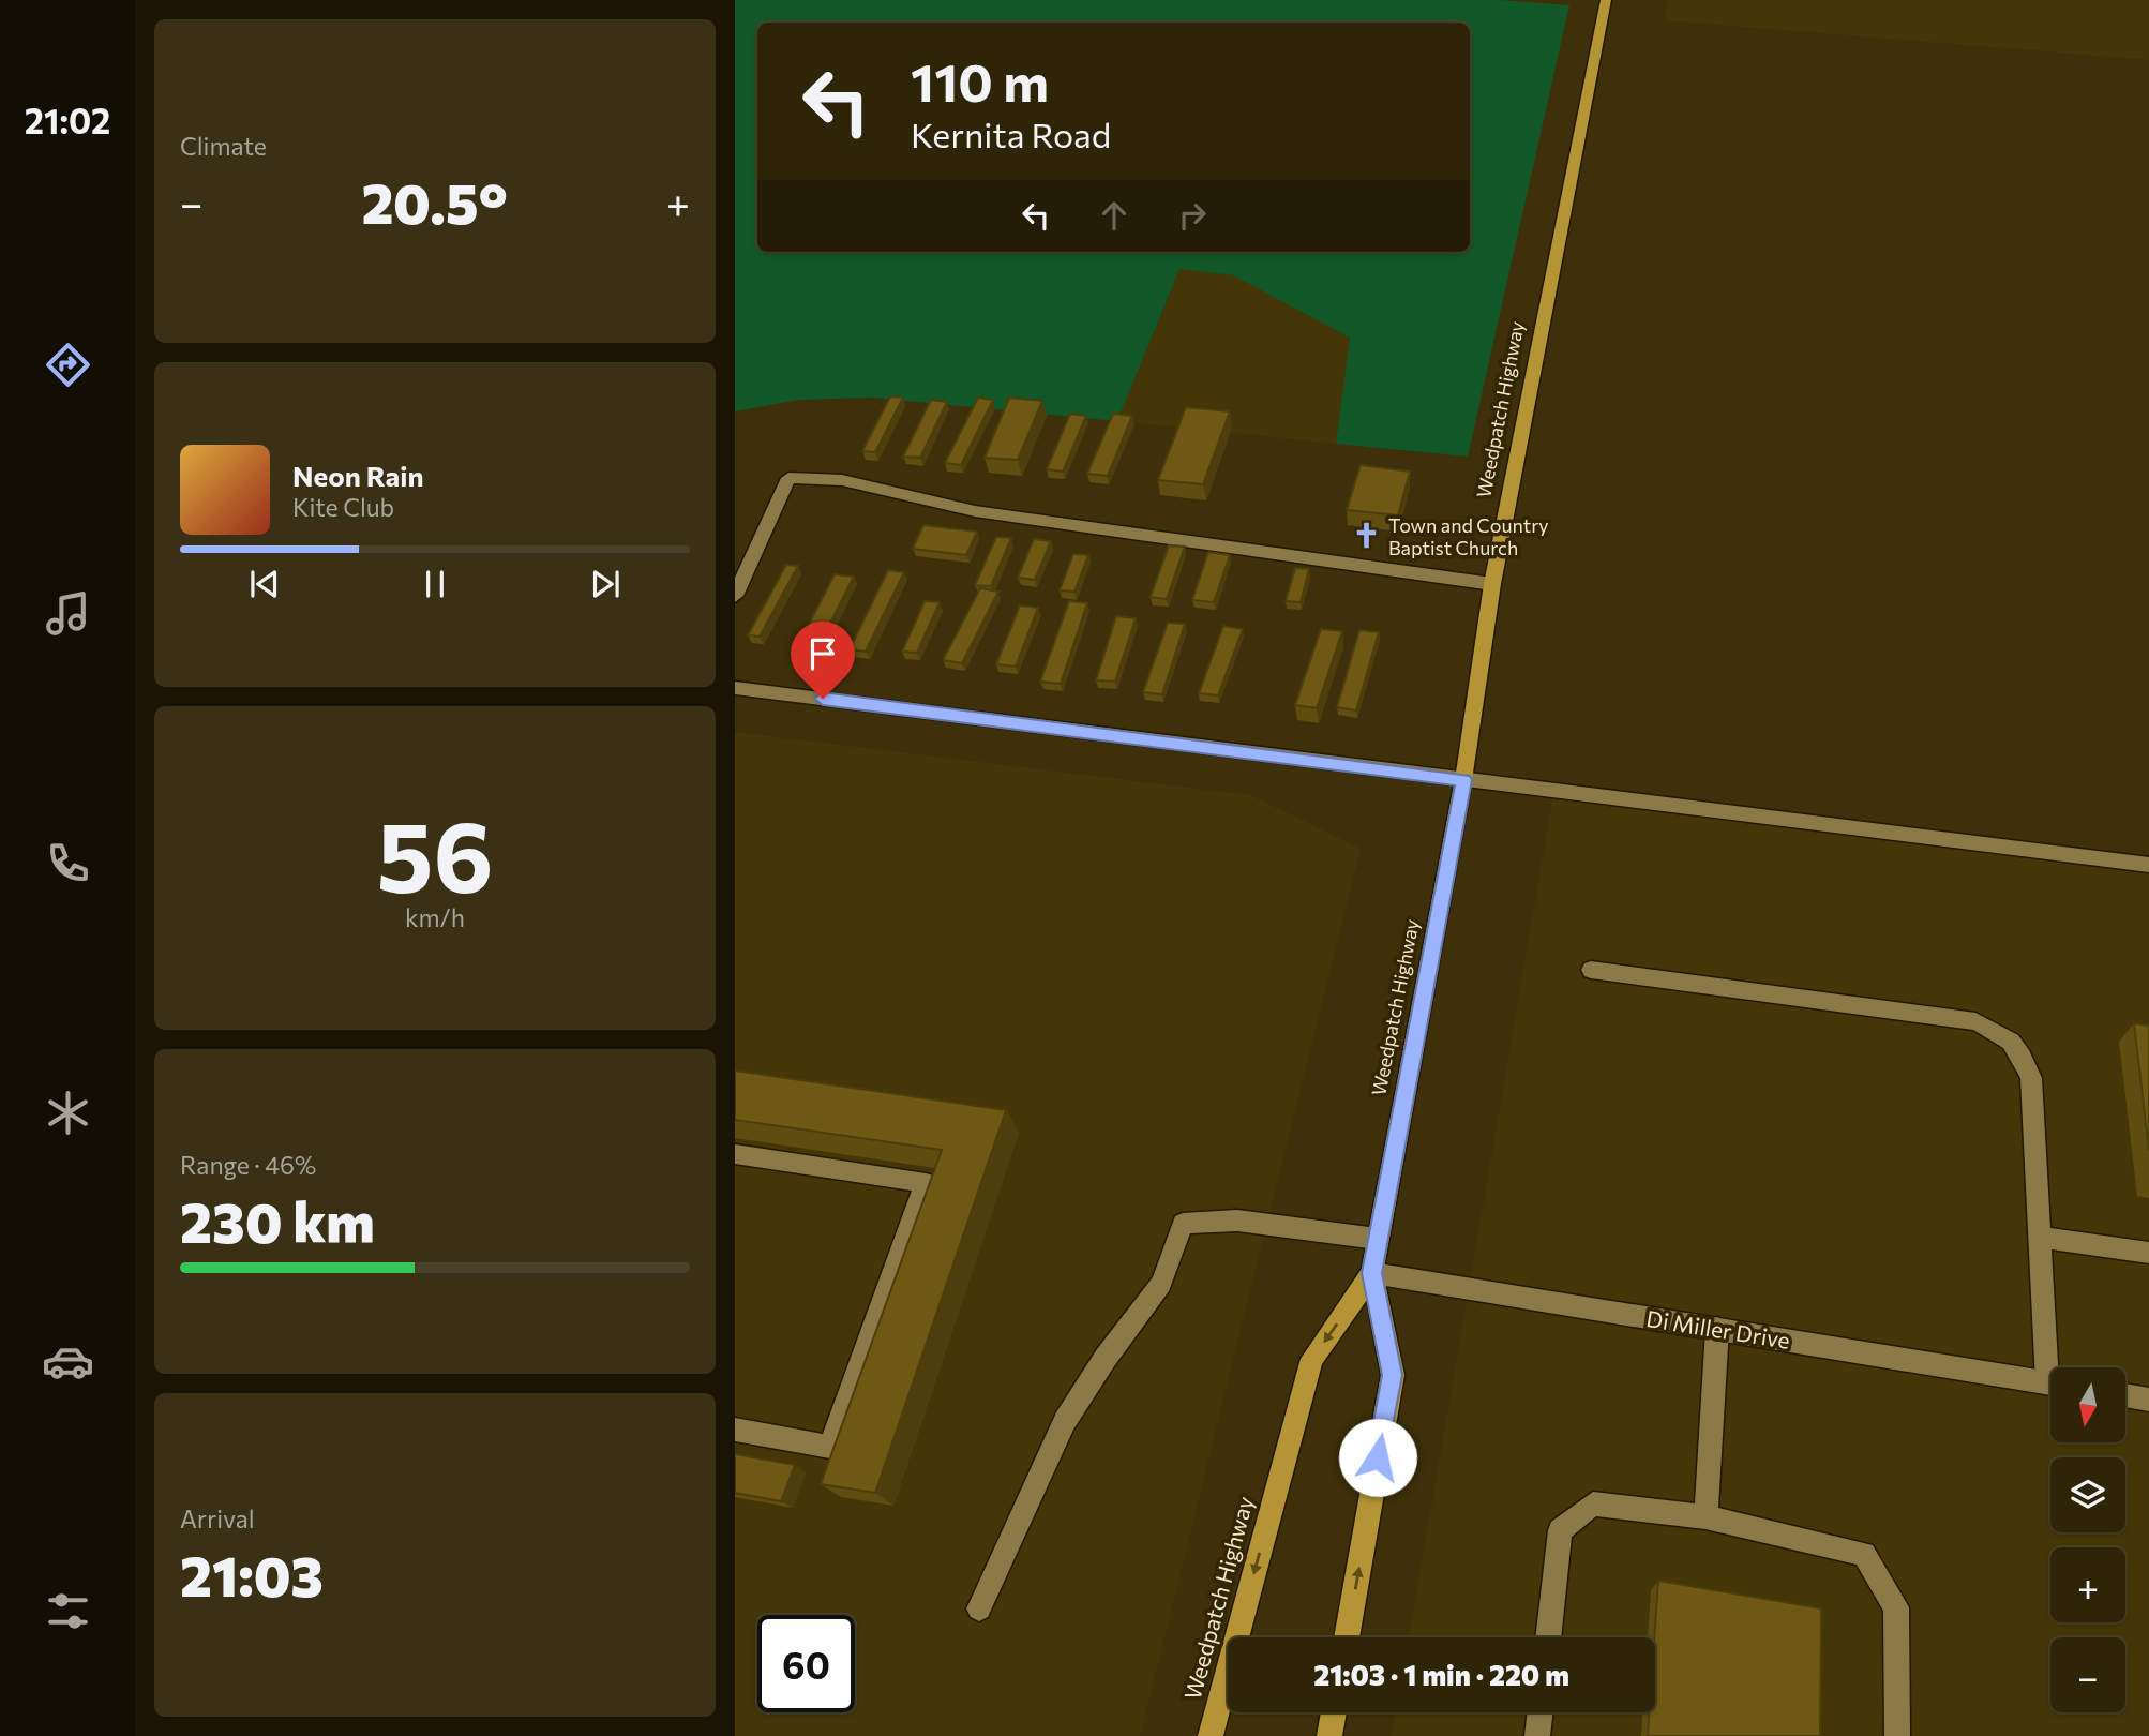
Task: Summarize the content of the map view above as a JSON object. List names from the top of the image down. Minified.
{"streets":{"main road":["Weedpatch Highway"],"street":["Di Miller Drive"]},"crossings":[["Weedpatch Highway","Di Miller Drive"]],"places":{"church":["Town and Country Baptist Church"]},"north":"bottom","page":{"tabs":"21:02","tile":["Climate",["56","km/h"],["Range · 46%","230 km"],["Arrival","21:03"]],"turn":["110 m","Kernita Road"],"heat":["−","20.5°","+"],"song":["Neon Rain","Kite Club"],"map_buttons":["+","−"],"limit":"60","trip":"21:03 · 1 min · 220 m"}}
